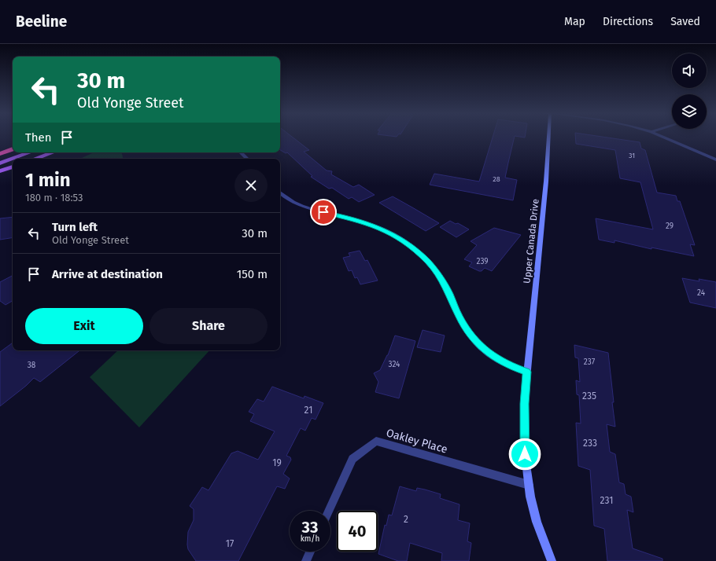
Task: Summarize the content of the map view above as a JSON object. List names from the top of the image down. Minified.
{"streets":{"street":["Upper Canada Drive","Oakley Place"]},"crossings":[["Upper Canada Drive","Oakley Place"]],"house_numbers":["31","28","29","239","24","237","324","38","235","21","233","19","231","2","17"],"page":{"header":"Beeline","nav":["Map","Directions","Saved"],"turn":["30 m","Old Yonge Street"],"then":"Then","heading":["1 min","180 m · 18:53"],"list":[{"name":"Turn left","note":"Old Yonge Street","value":"30 m"},{"name":"Arrive at destination","value":"150 m"}],"buttons":["Exit","Share"],"speed":"33 km/h","limit":"40"}}
